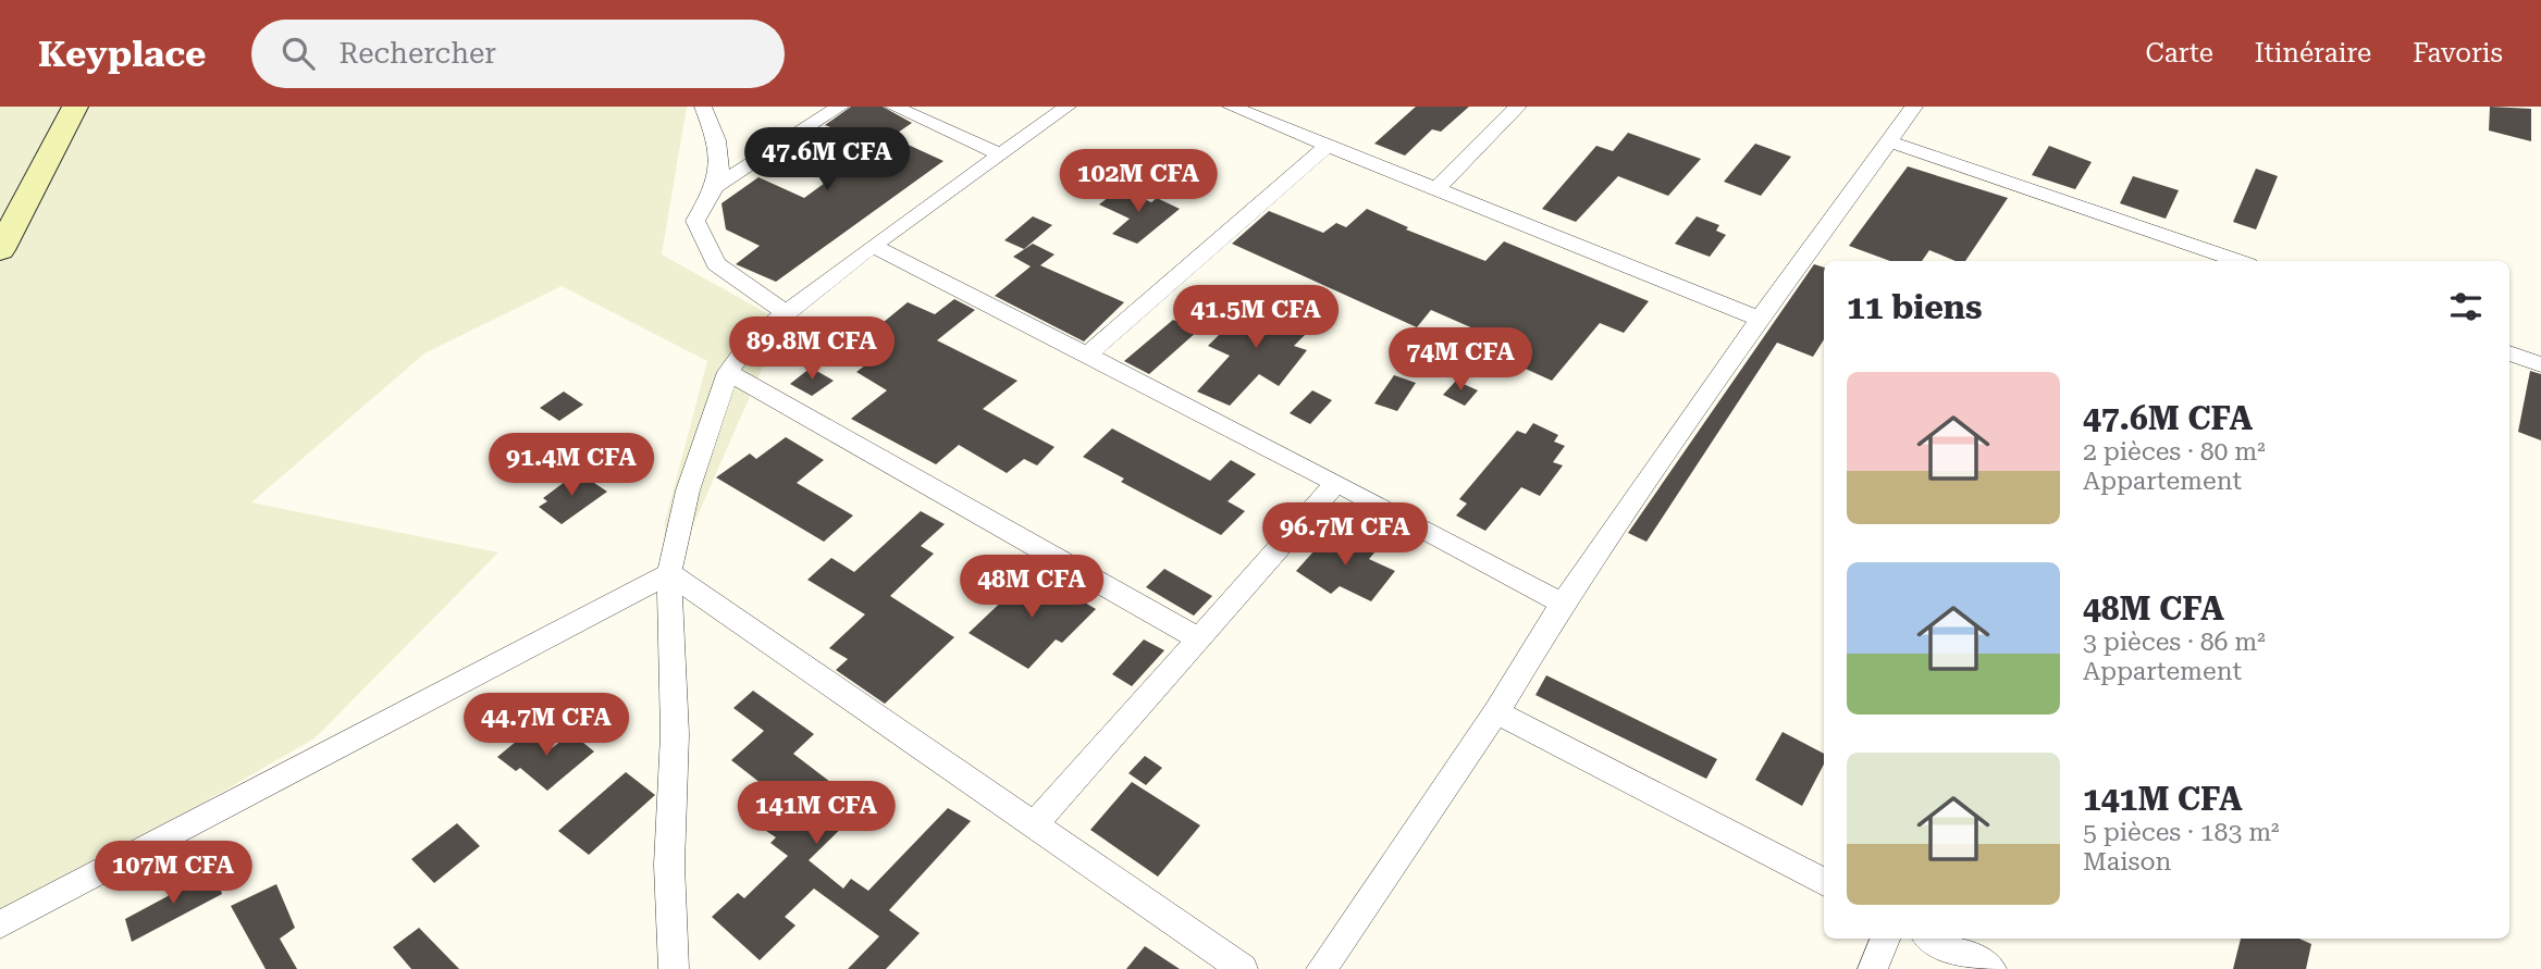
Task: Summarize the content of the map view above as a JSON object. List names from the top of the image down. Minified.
{"page":{"header":"Keyplace","search":"Rechercher","nav":["Carte","Itinéraire","Favoris"],"price":["47.6M CFA","102M CFA","41.5M CFA","89.8M CFA","74M CFA","91.4M CFA","96.7M CFA","48M CFA","44.7M CFA","141M CFA","107M CFA"],"heading":"11 biens","list":[{"name":"47.6M CFA","note":"2 pièces · 80 m² · Appartement"},{"name":"48M CFA","note":"3 pièces · 86 m² · Appartement"},{"name":"141M CFA","note":"5 pièces · 183 m² · Maison"}]}}
